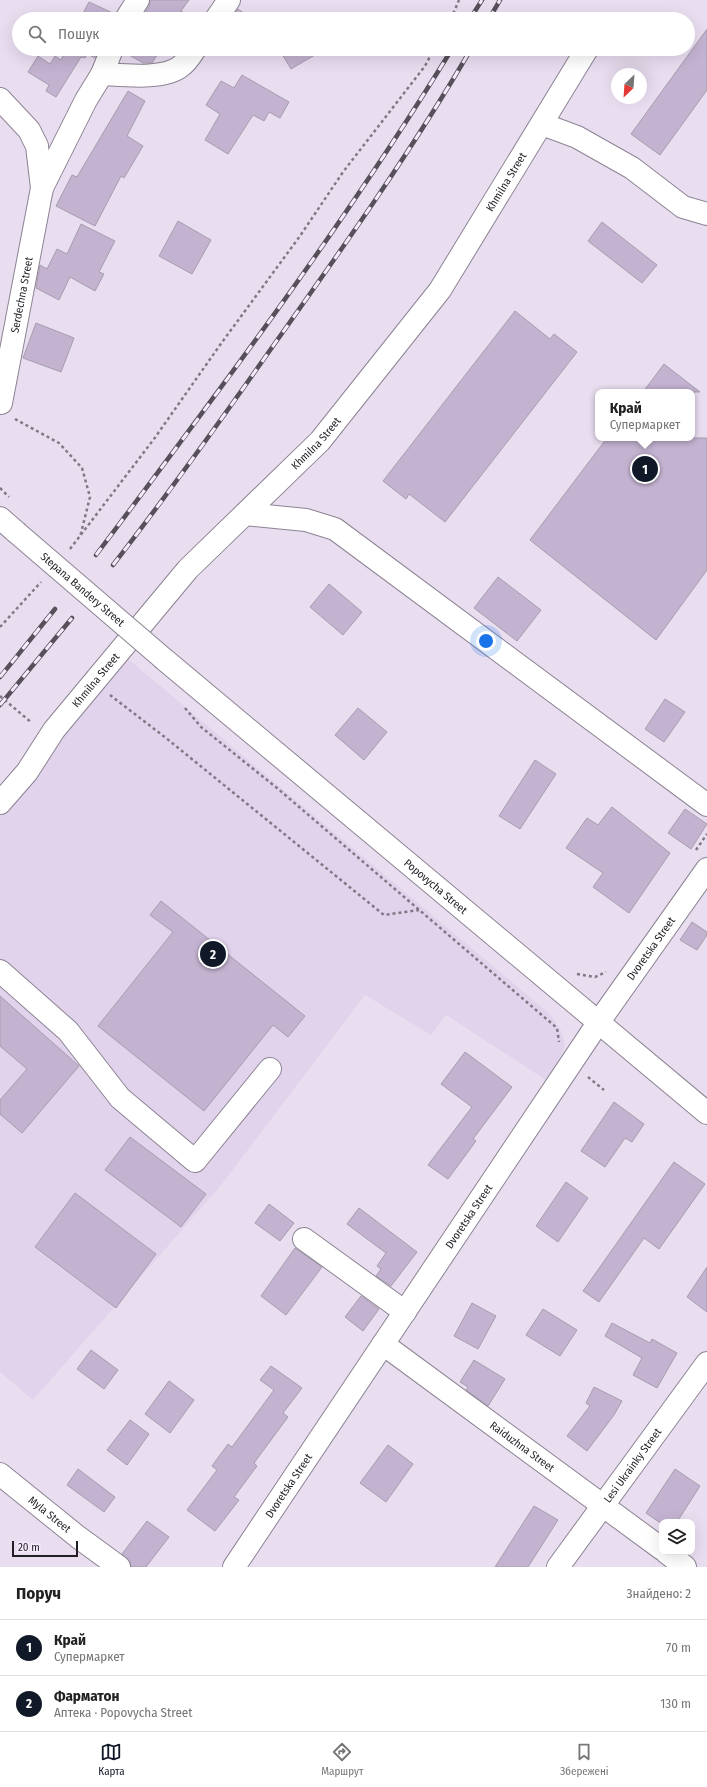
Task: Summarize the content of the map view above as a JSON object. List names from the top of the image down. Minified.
{"streets":{"street":["Khmilna Street","Serdechna Street","Stepana Bandery Street","Popovycha Street","Dvoretska Street","Raiduzhna Street","Lesi Ukrainky Street","Myla Street"]},"crossings":[["Stepana Bandery Street","Popovycha Street"],["Popovycha Street","Dvoretska Street"],["Dvoretska Street","Raiduzhna Street"],["Raiduzhna Street","Lesi Ukrainky Street"]],"scale_bar":"20 m","north":"bottom left","page":{"search":"Пошук","popup":["Край","Супермаркет"],"pins":["1","2"],"scale":"20 m","heading":["Поруч","Знайдено: 2"],"list":[{"mark":"1","name":"Край","note":"Супермаркет","value":"70 m"},{"mark":"2","name":"Фарматон","note":"Аптека · Popovycha Street","value":"130 m"}],"nav":["Карта","Маршрут","Збережені"]}}
